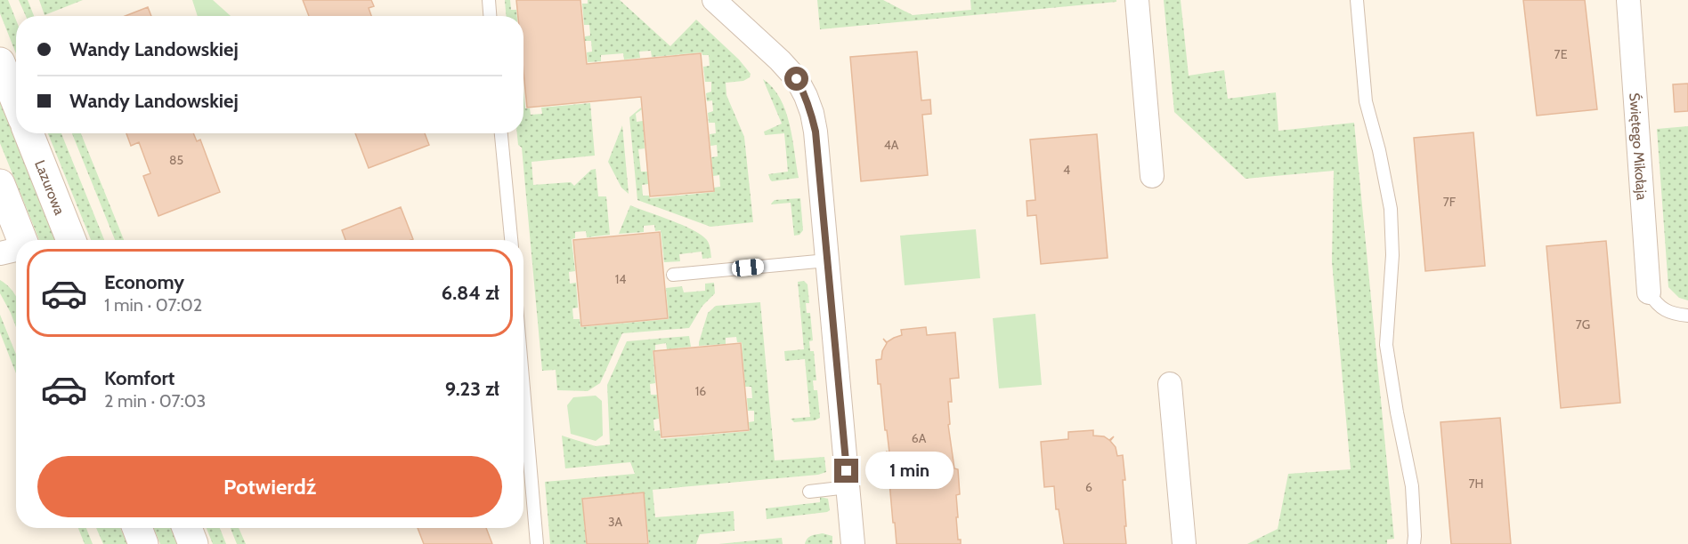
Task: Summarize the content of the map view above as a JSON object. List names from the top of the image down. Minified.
{"streets":{"main road":["Lazurowa"],"street":["Świętego Mikołaja"]},"house_numbers":["7E","4A","85","4","7F","14","7G","16","6A","7H","6","3A"],"page":{"banner":["Wandy Landowskiej","Wandy Landowskiej"],"list":[{"name":"Economy","note":"1 min · 07:02","value":"6.84 zł"},{"name":"Komfort","note":"2 min · 07:03","value":"9.23 zł"}],"buttons":"Potwierdź","bubble":"1 min"}}
